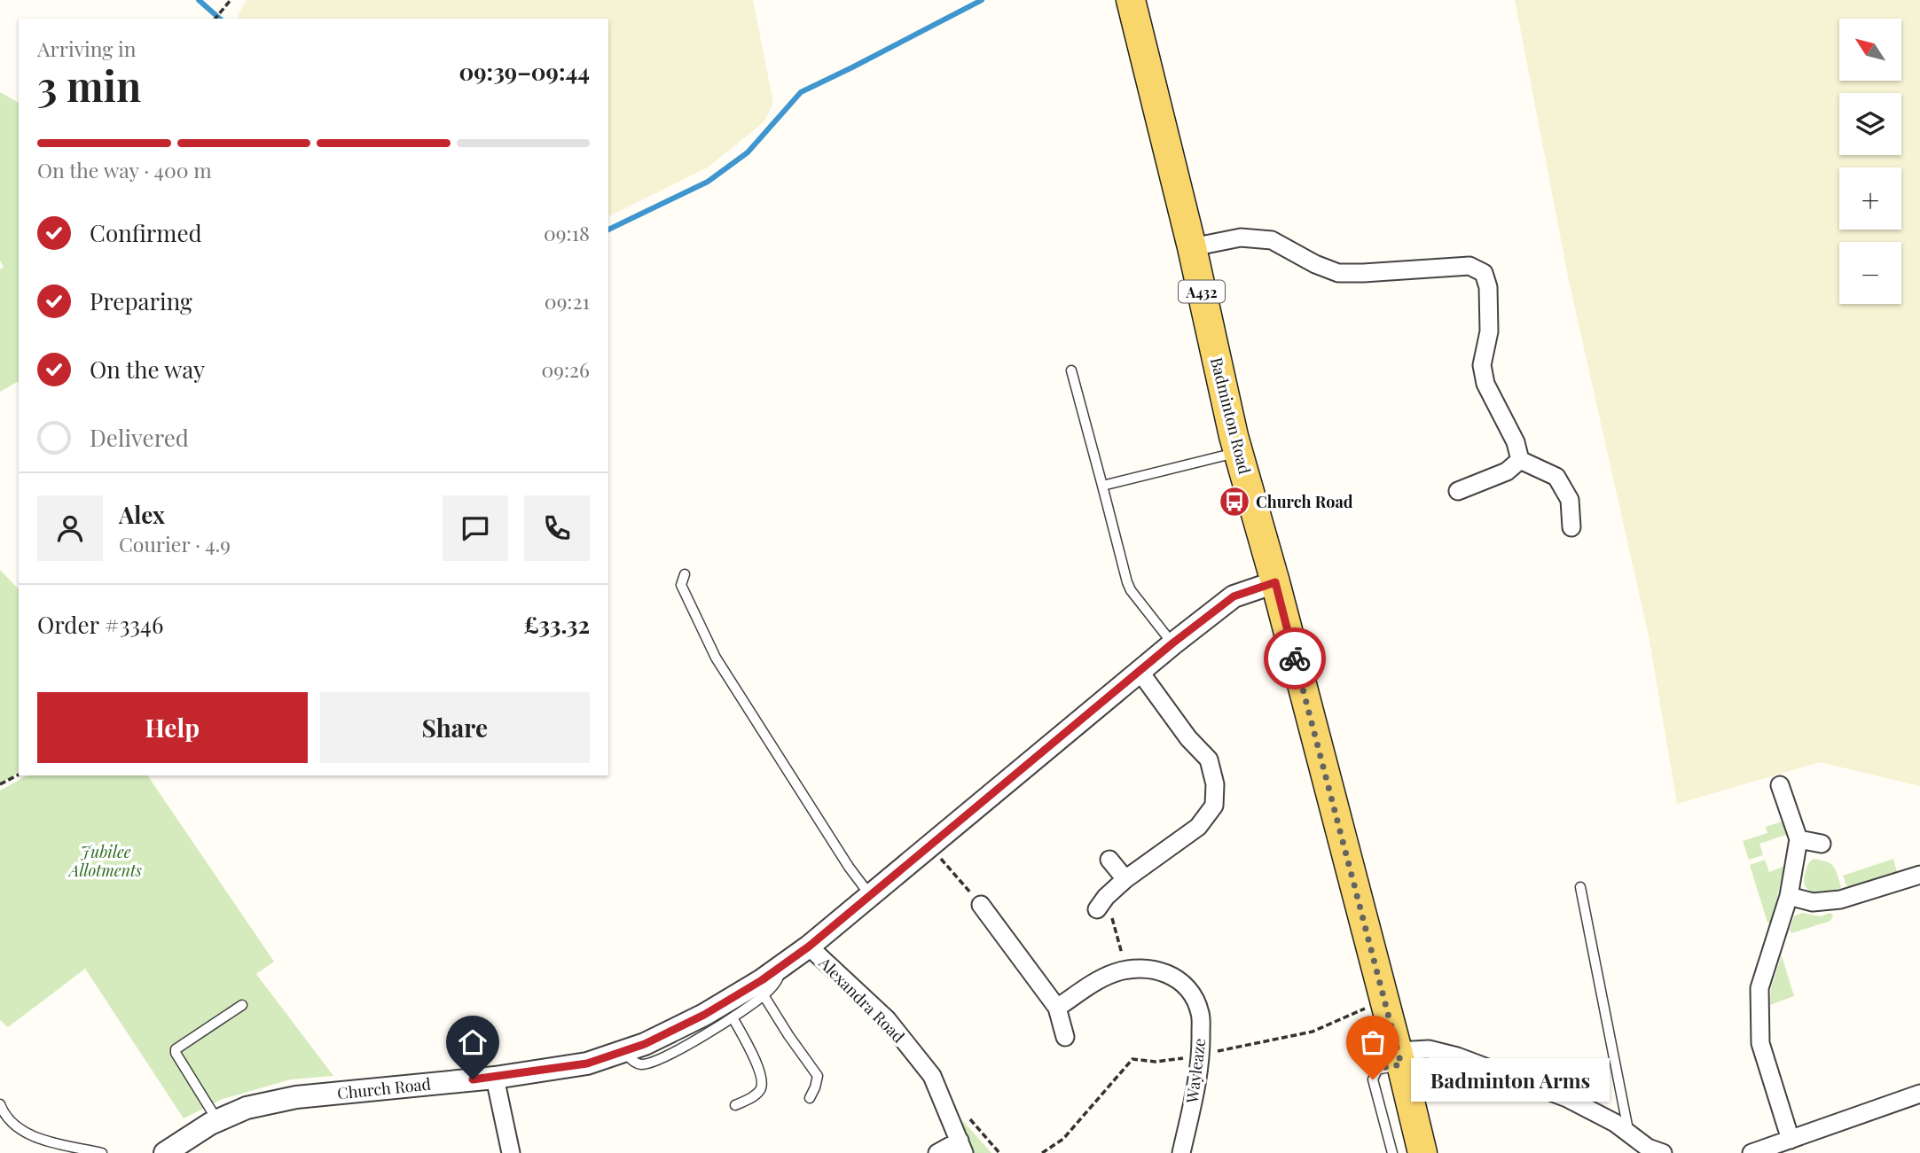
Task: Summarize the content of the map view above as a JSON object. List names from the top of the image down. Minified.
{"streets":{"main road":["A432","Badminton Road"],"street":["Alexandra Road","Wayleaze","Church Road"]},"crossings":[["Badminton Road","Church Road"],["Alexandra Road","Church Road"]],"parks":["Jubilee Allotments"],"places":{"bus stop":["Church Road"],"other":["Badminton Arms"]},"north":"top left","page":{"map_buttons":["+","−"],"heading":["3 min","Arriving in","09:39–09:44"],"panel":["Alex","Courier · 4.9","Order #3346","£33.32"],"bar":"On the way · 400 m","list":[["Confirmed","09:18"],["Preparing","09:21"],["On the way","09:26"],"Delivered"],"buttons":["Help","Share"],"bubble":"Badminton Arms"}}
